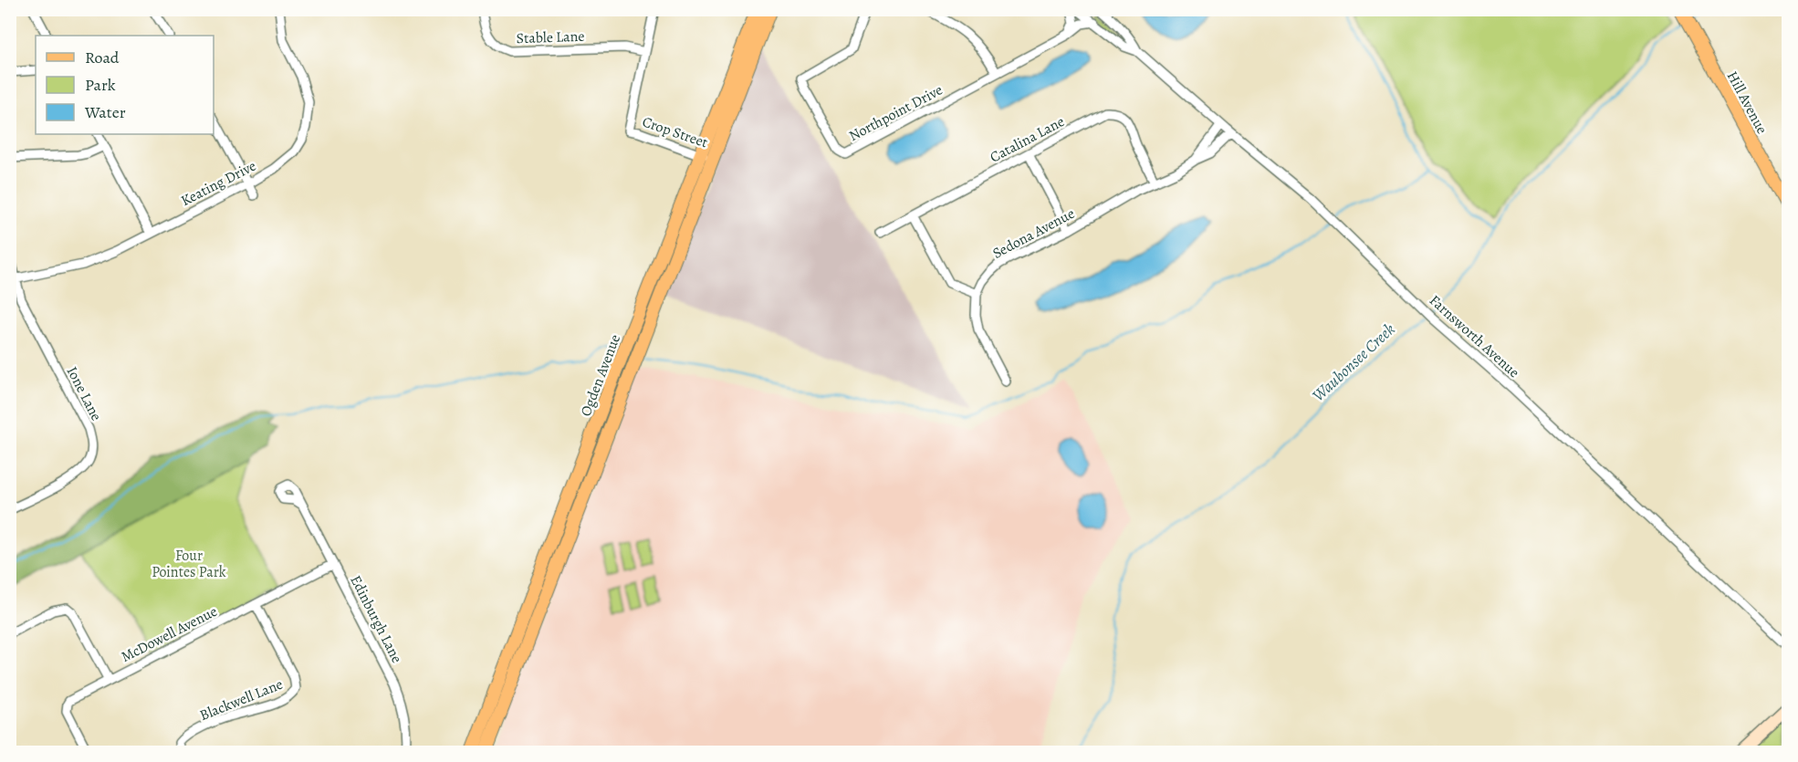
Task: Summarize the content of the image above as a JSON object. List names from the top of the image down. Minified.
{"streets":{"main road":["Hill Avenue","Ogden Avenue"],"street":["Stable Lane","Northpoint Drive","Crop Street","Catalina Lane","Keating Drive","Sedona Avenue","Farnsworth Avenue","Ione Lane","Edinburgh Lane","McDowell Avenue","Blackwell Lane"]},"crossings":[["Stable Lane","Crop Street"],["Northpoint Drive","Farnsworth Avenue"],["Crop Street","Ogden Avenue"],["Catalina Lane","Sedona Avenue"],["Keating Drive","Ione Lane"],["Sedona Avenue","Farnsworth Avenue"],["Edinburgh Lane","McDowell Avenue"],["McDowell Avenue","Blackwell Lane"]],"water":["Waubonsee Creek"],"parks":["Four Pointes Park"],"legend":["Road","Park","Water"]}
